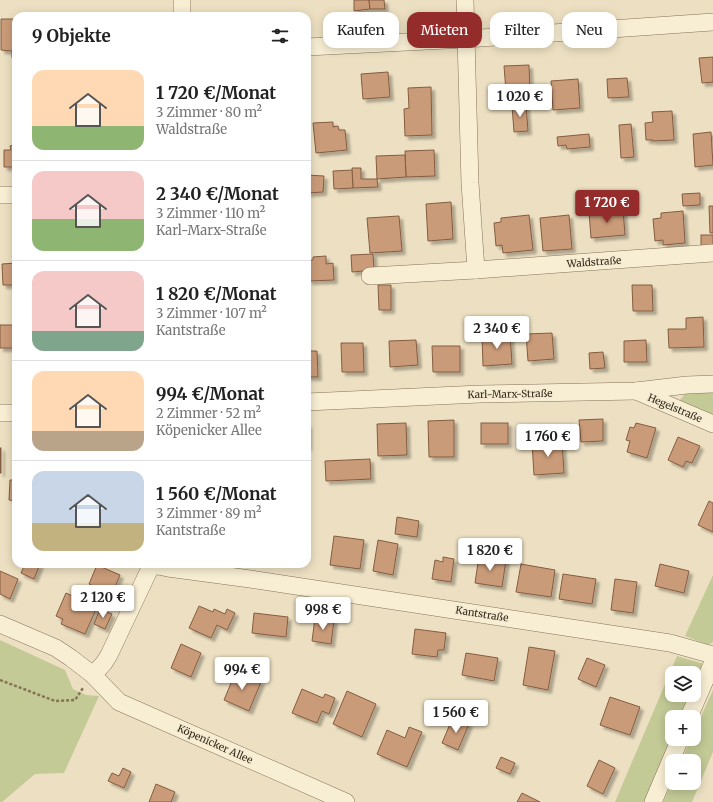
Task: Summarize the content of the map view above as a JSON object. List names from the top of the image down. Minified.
{"streets":{"street":["Waldstraße","Karl-Marx-Straße","Hegelstraße","Kantstraße","Köpenicker Allee"]},"crossings":[["Karl-Marx-Straße","Hegelstraße"]],"page":{"chip":["Kaufen","Mieten","Filter","Neu"],"heading":"9 Objekte","list":[{"name":"1 720 €/Monat","note":"3 Zimmer · 80 m² · Waldstraße"},{"name":"2 340 €/Monat","note":"3 Zimmer · 110 m² · Karl-Marx-Straße"},{"name":"1 820 €/Monat","note":"3 Zimmer · 107 m² · Kantstraße"},{"name":"994 €/Monat","note":"2 Zimmer · 52 m² · Köpenicker Allee"},{"name":"1 560 €/Monat","note":"3 Zimmer · 89 m² · Kantstraße"}],"price":["1 020 €","1 720 €","2 340 €","1 760 €","1 820 €","2 120 €","998 €","994 €","1 560 €"],"map_buttons":["+","−"]}}
